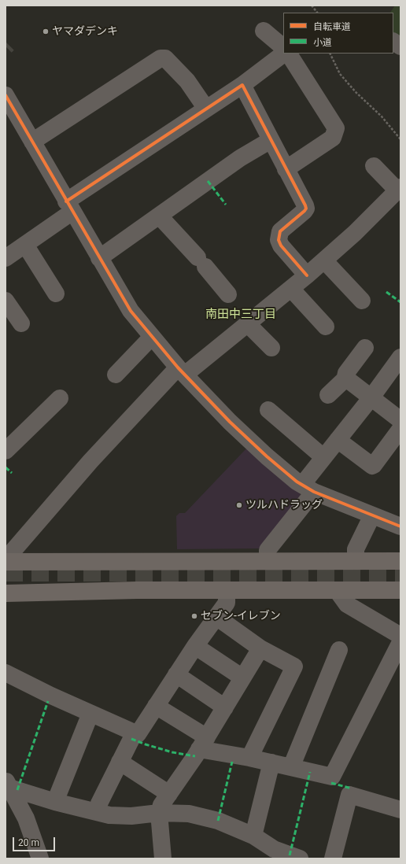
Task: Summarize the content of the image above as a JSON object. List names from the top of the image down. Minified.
{"districts":["南田中三丁目"],"places":["ヤマダデンキ","ツルハドラッグ","セブン-イレブン"],"legend":["自転車道","小道"],"scale_bar":"20 m"}
